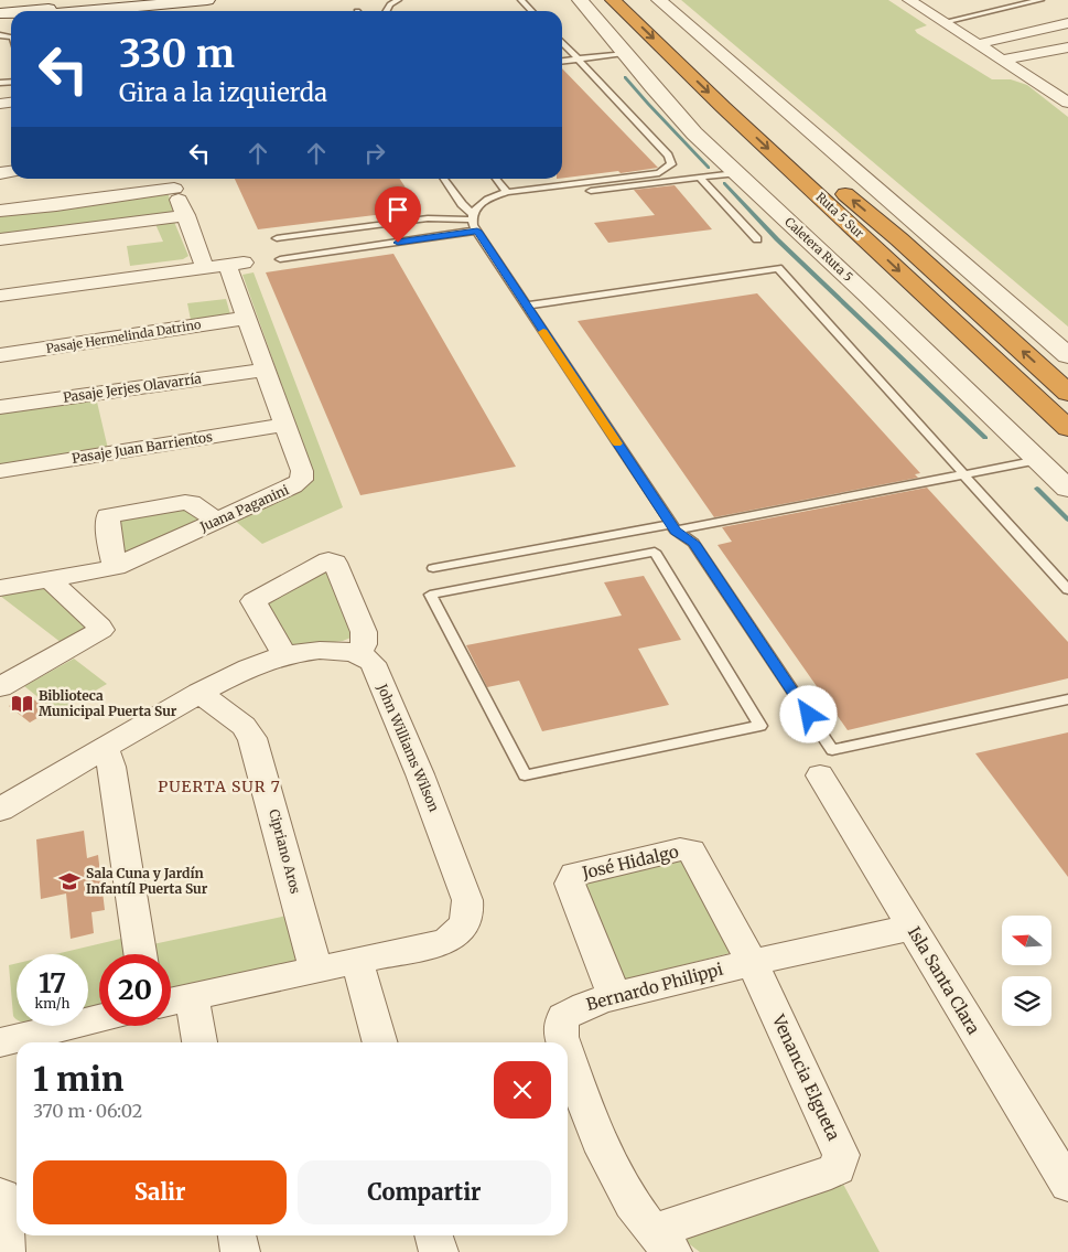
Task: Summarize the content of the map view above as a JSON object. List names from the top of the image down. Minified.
{"streets":{"highway":["Ruta 5 Sur"],"street":["Caletera Ruta 5","Pasaje Hermelinda Datrino","Pasaje Jerjes Olavarría","Pasaje Juan Barrientos","Juana Paganini","John Williams Wilson","Cipriano Aros","José Hidalgo","Isla Santa Clara","Bernardo Philippi","Venancia Elgueta"]},"crossings":[["Pasaje Hermelinda Datrino","Juana Paganini"],["Pasaje Jerjes Olavarría","Juana Paganini"],["Pasaje Juan Barrientos","Juana Paganini"],["John Williams Wilson","Cipriano Aros"],["José Hidalgo","Bernardo Philippi"],["José Hidalgo","Venancia Elgueta"],["Isla Santa Clara","Bernardo Philippi"],["Bernardo Philippi","Venancia Elgueta"]],"districts":["PUERTA SUR 7"],"places":{"library":["Biblioteca Municipal Puerta Sur"],"school or university":["Sala Cuna y Jardín Infantíl Puerta Sur"]},"north":"left","page":{"turn":["330 m","Gira a la izquierda"],"speed":"17 km/h","limit":"20","heading":["1 min","370 m · 06:02"],"buttons":["Salir","Compartir"]}}
